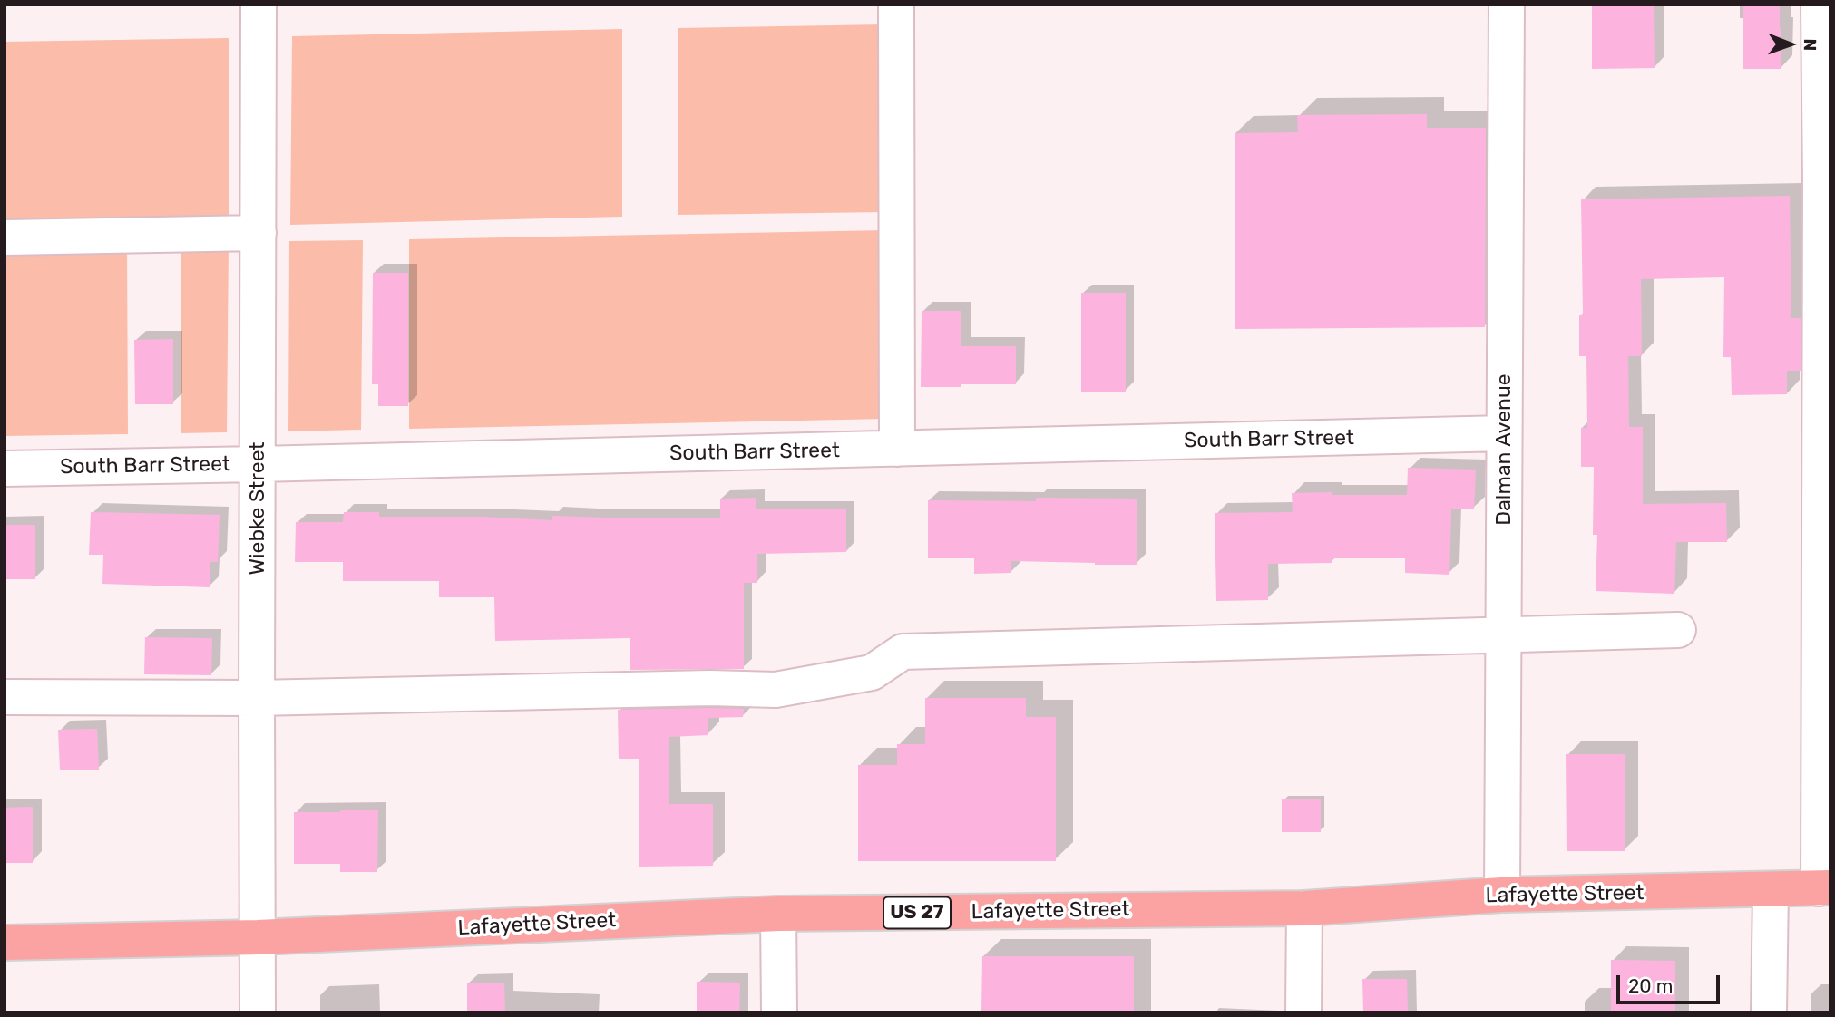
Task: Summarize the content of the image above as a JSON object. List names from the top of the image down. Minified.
{"streets":{"highway":["Lafayette Street","US 27"],"street":["South Barr Street","Dalman Avenue","Wiebke Street"]},"crossings":[["South Barr Street","Dalman Avenue"],["South Barr Street","Wiebke Street"],["Dalman Avenue","Lafayette Street"],["Wiebke Street","Lafayette Street"]],"scale_bar":"20 m","north":"right"}
